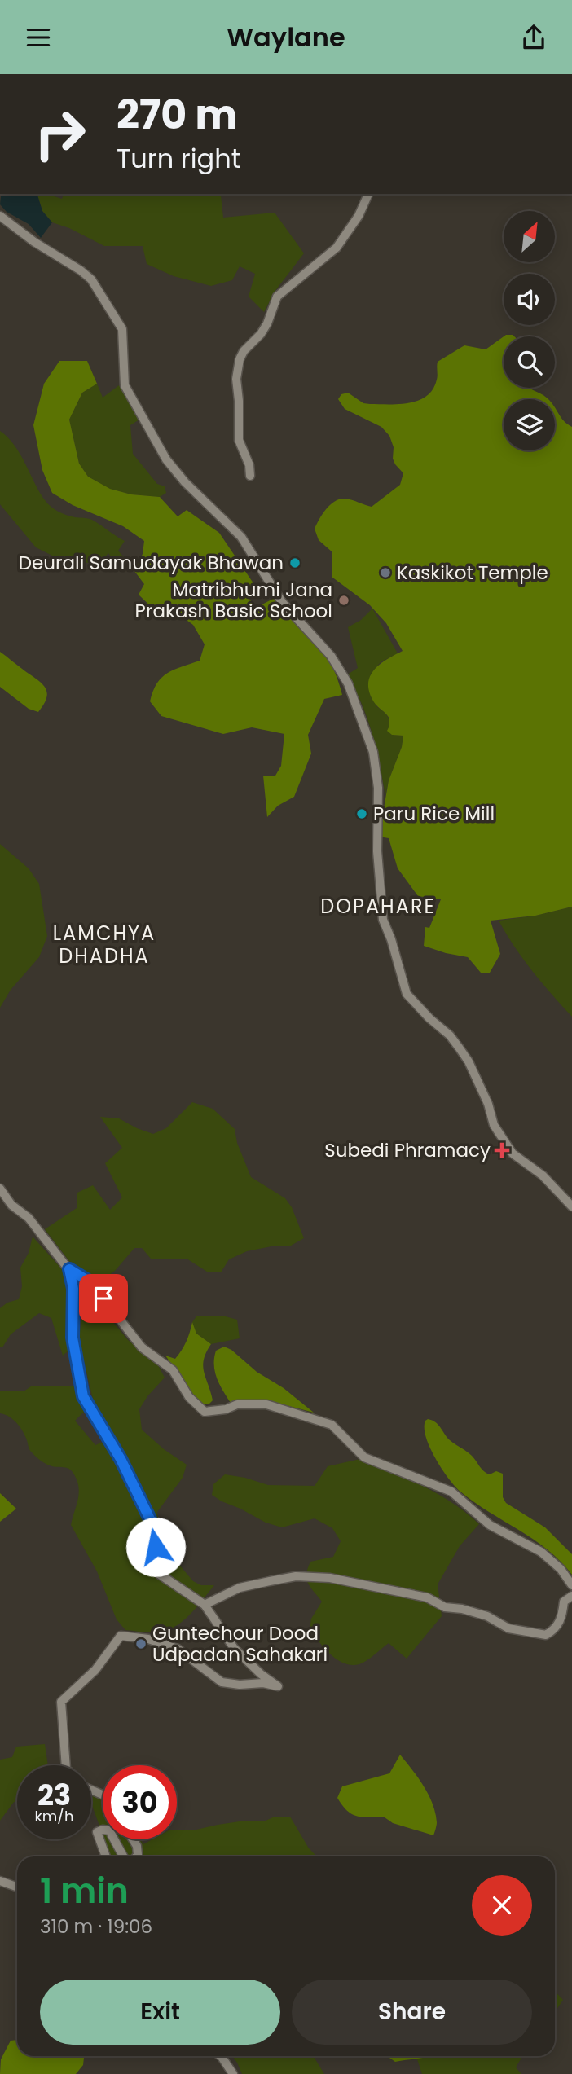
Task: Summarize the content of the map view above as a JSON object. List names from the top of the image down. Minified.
{"districts":["DOPAHARE","LAMCHYA DHADHA"],"places":{"other":["Deurali Samudayak Bhawan","Kaskikot Temple","Matribhumi Jana Prakash Basic School","Paru Rice Mill","Guntechour Dood Udpadan Sahakari"],"health":["Subedi Phramacy"]},"north":"top right","page":{"header":"Waylane","turn":["270 m","Turn right"],"speed":"23 km/h","limit":"30","heading":["1 min","310 m · 19:06"],"buttons":["Exit","Share"]}}
